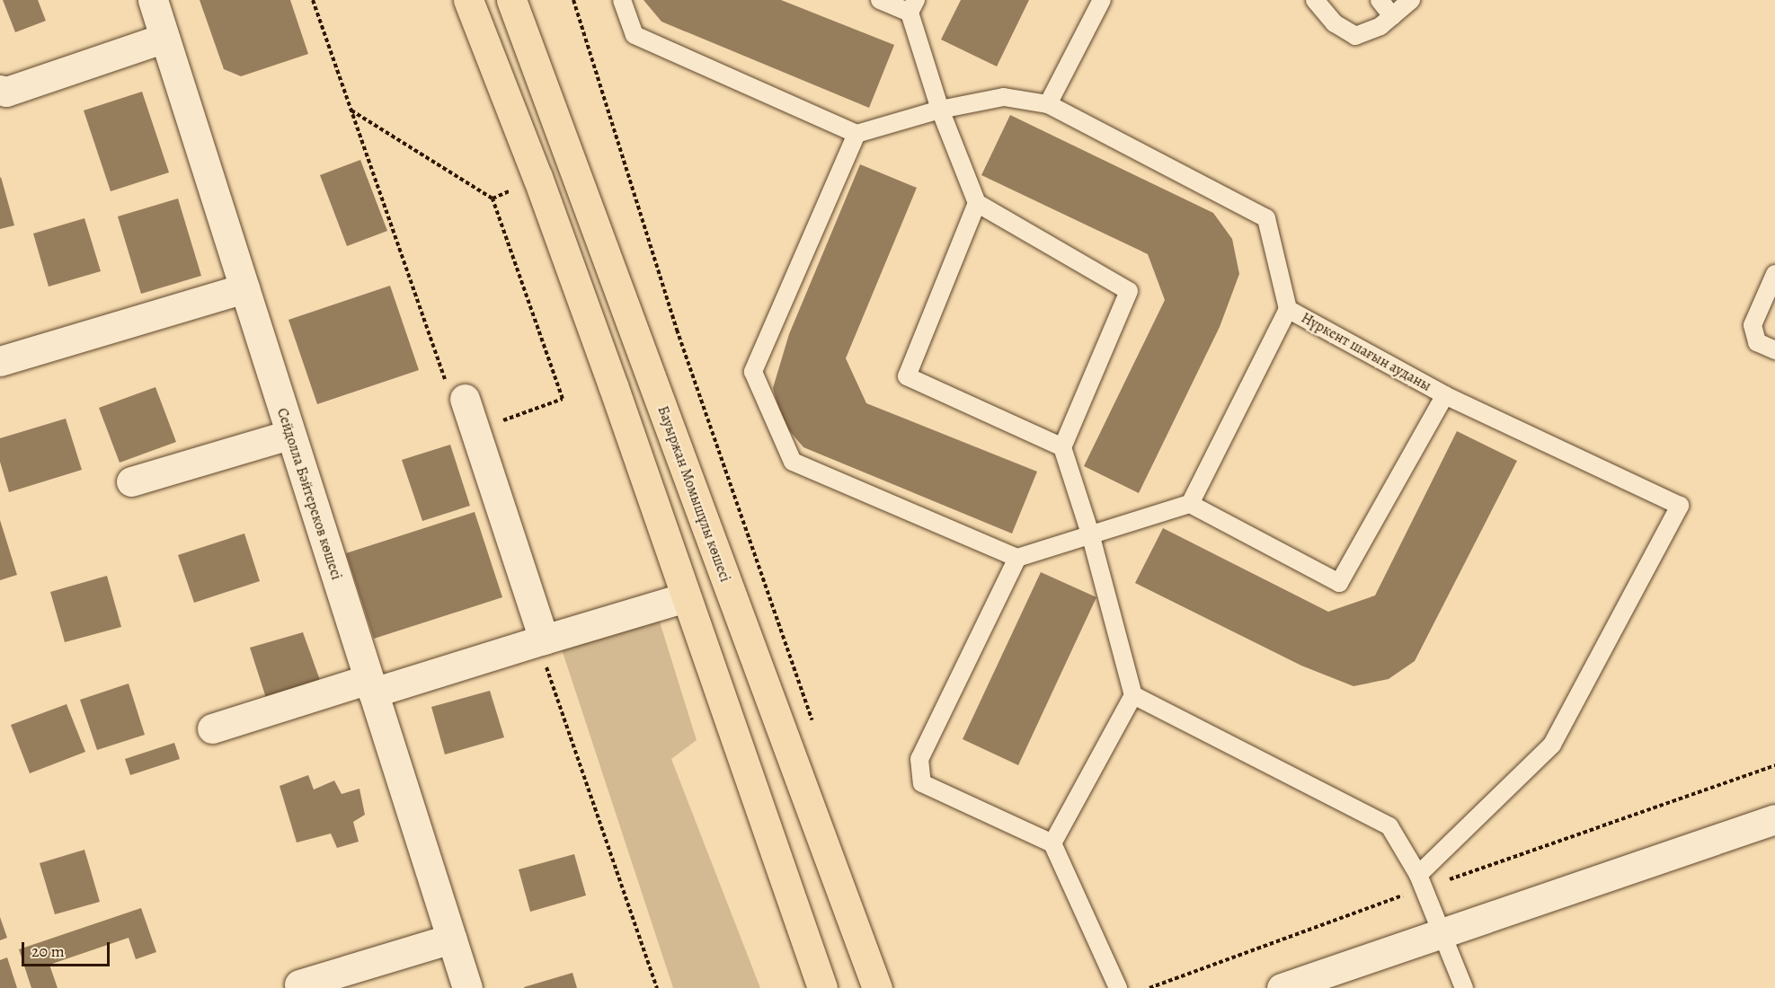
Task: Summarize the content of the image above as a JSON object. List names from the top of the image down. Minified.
{"streets":{"main road":["Бауыржан Момышұлы көшесі"],"street":["Сейдолла Бәйтереков көшесі"],"lane":["Нүркент шағын ауданы"]},"scale_bar":"20 m"}
